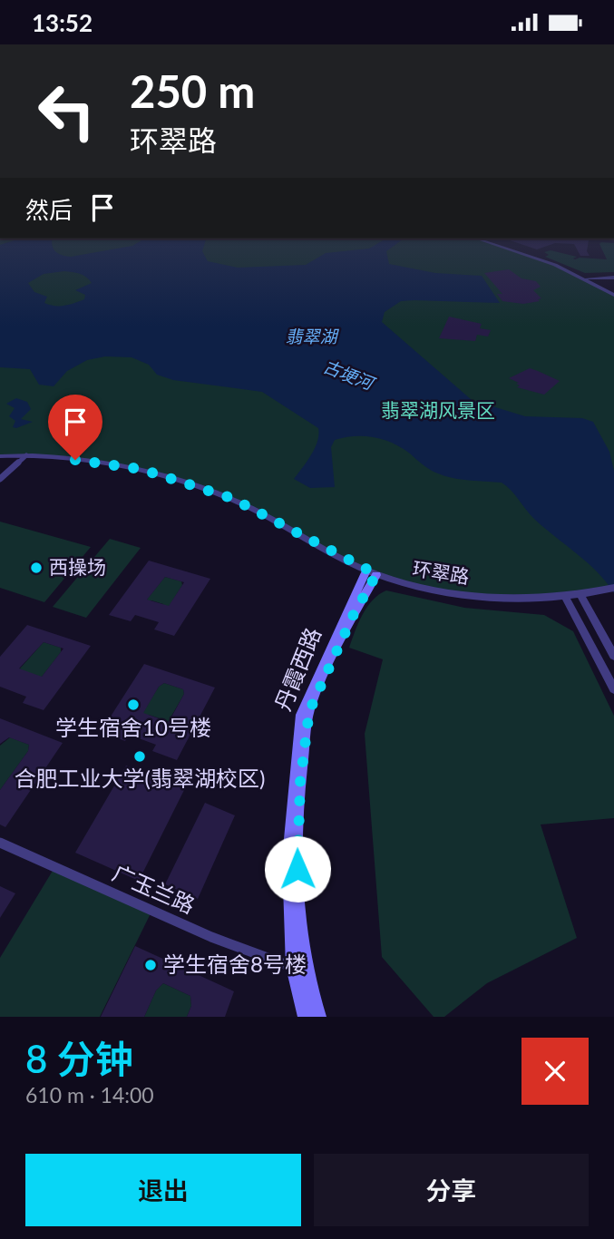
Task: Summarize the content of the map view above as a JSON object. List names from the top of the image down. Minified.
{"streets":{"main road":["丹霞西路"],"street":["环翠路","广玉兰路"]},"crossings":[["环翠路","丹霞西路"],["丹霞西路","广玉兰路"]],"water":["翡翠湖","古埂河"],"parks":["翡翠湖风景区"],"places":["西操场","学生宿舍10号楼","合肥工业大学(翡翠湖校区)","学生宿舍8号楼"],"page":{"status":"13:52","turn":["250 m","环翠路"],"then":"然后","heading":["8 分钟","610 m · 14:00"],"buttons":["退出","分享"]}}
